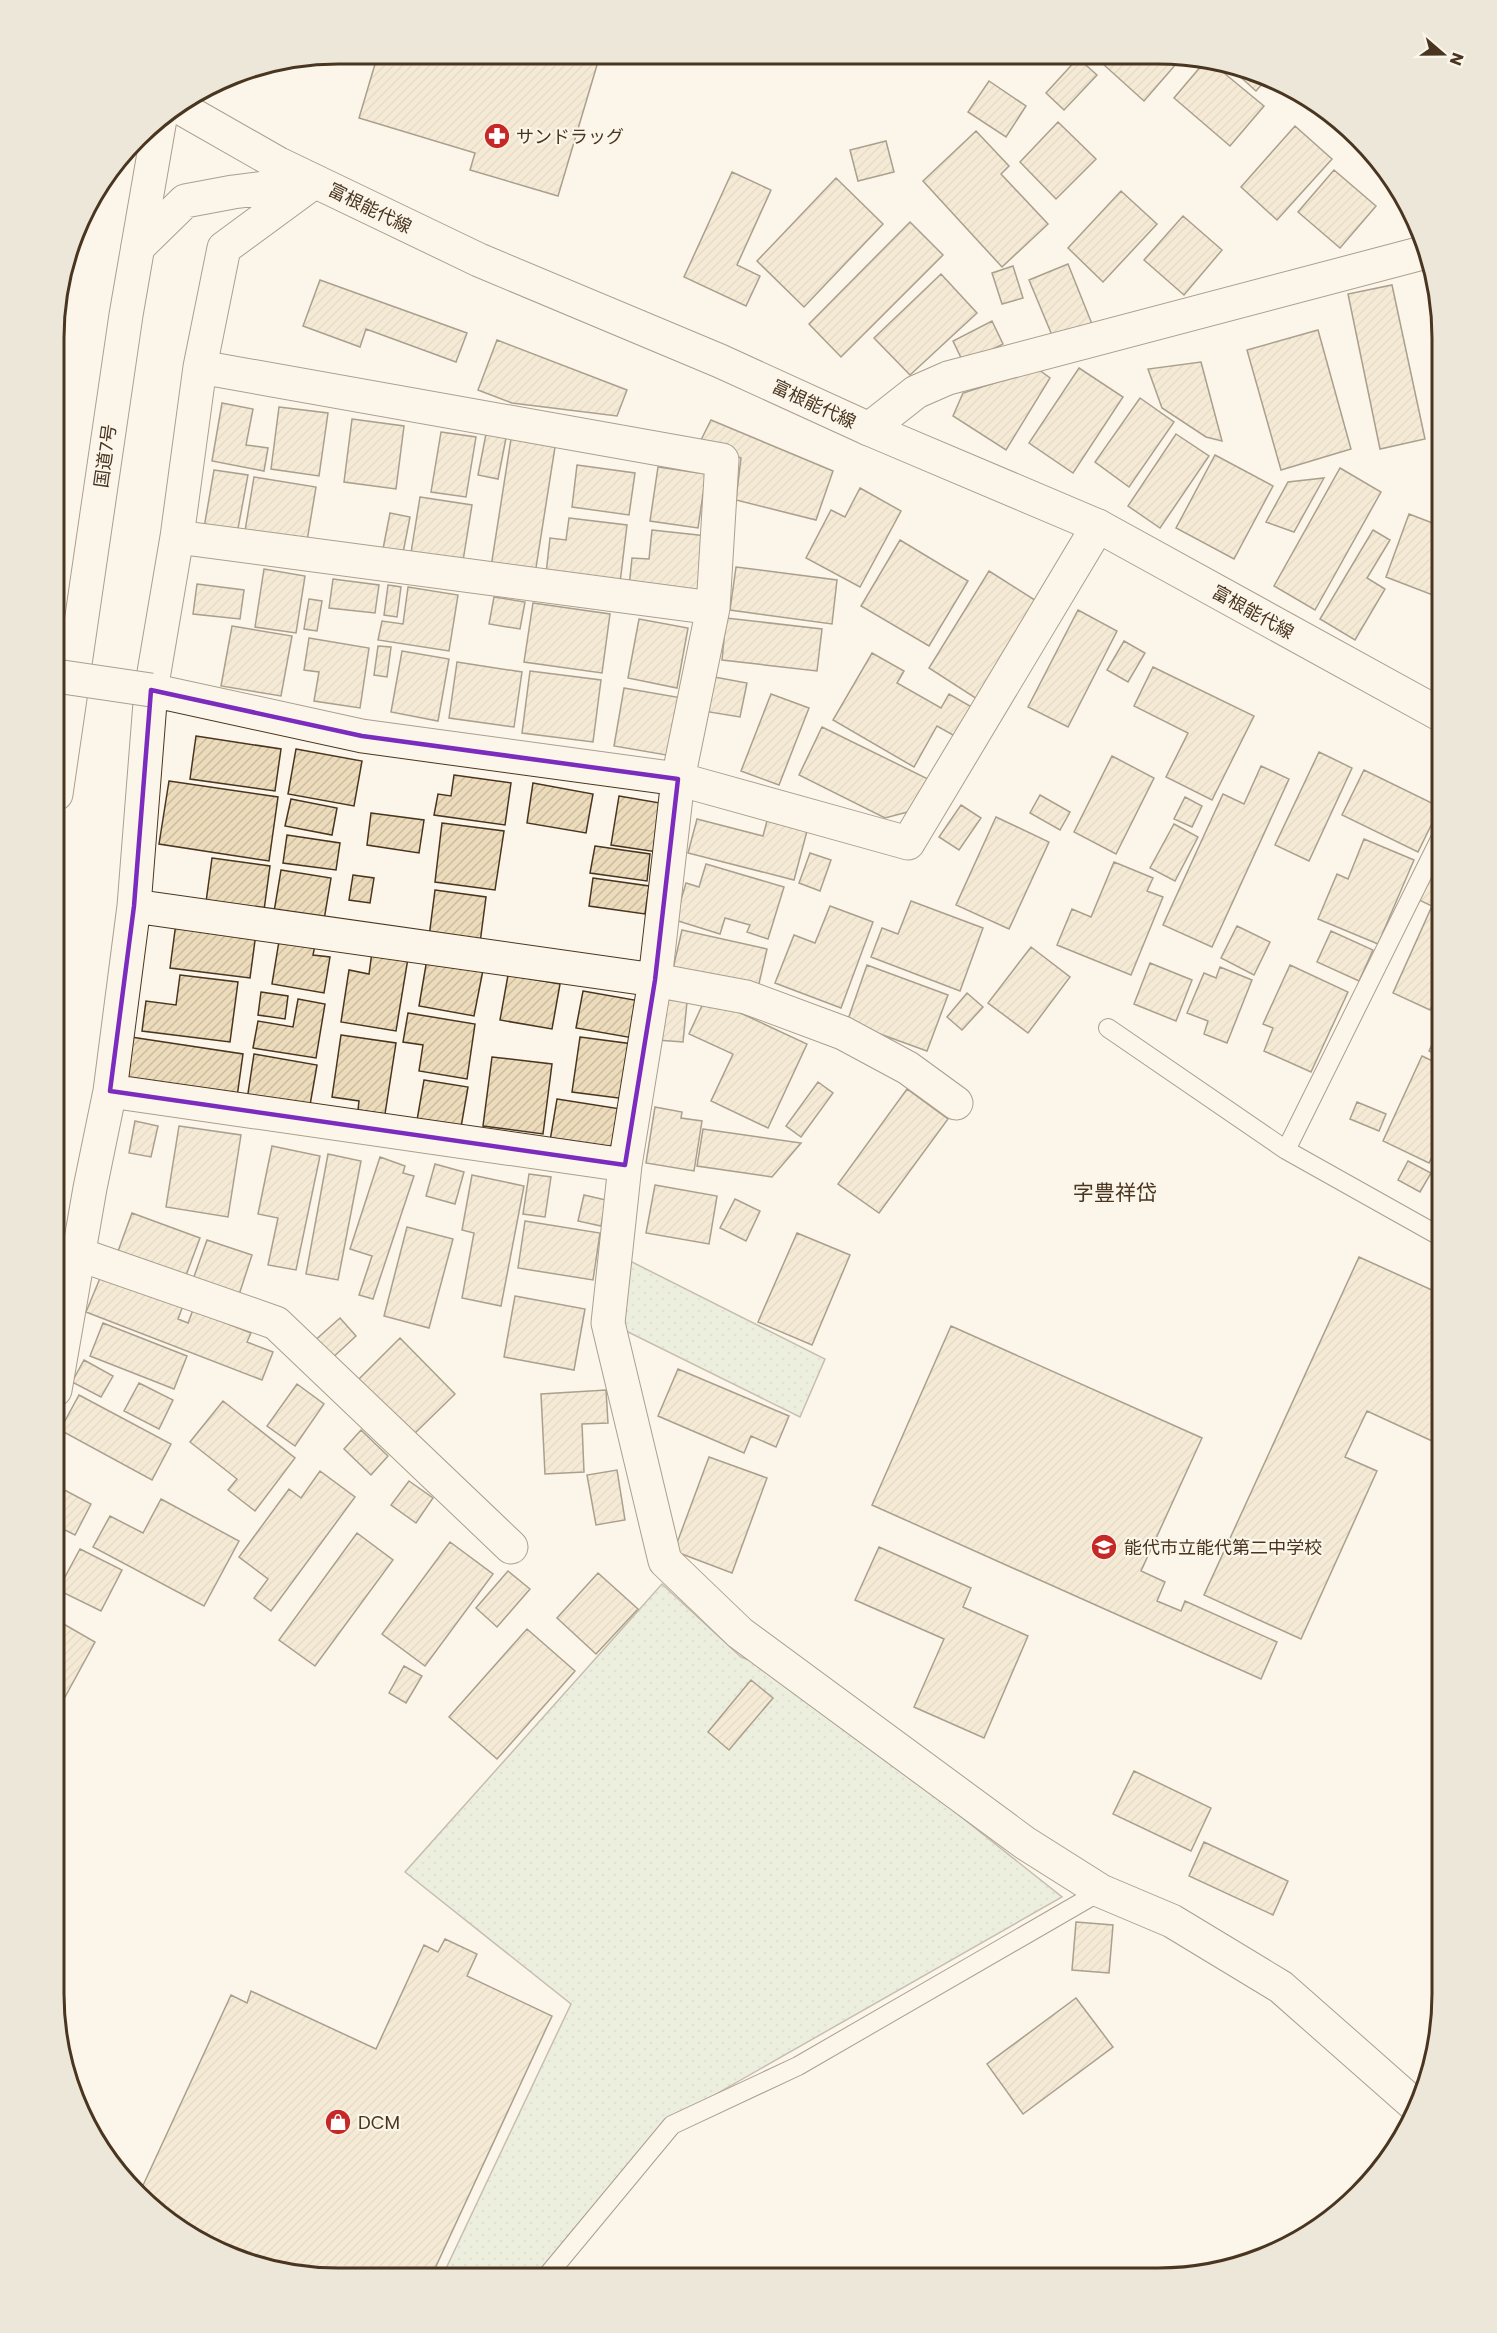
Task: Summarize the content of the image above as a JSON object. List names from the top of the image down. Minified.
{"streets":{"main road":["富根能代線","国道7号"]},"districts":["字豊祥岱"],"places":{"pharmacy":["サンドラッグ"],"school or university":["能代市立能代第二中学校"],"shop":["DCM"]},"north":"right"}
